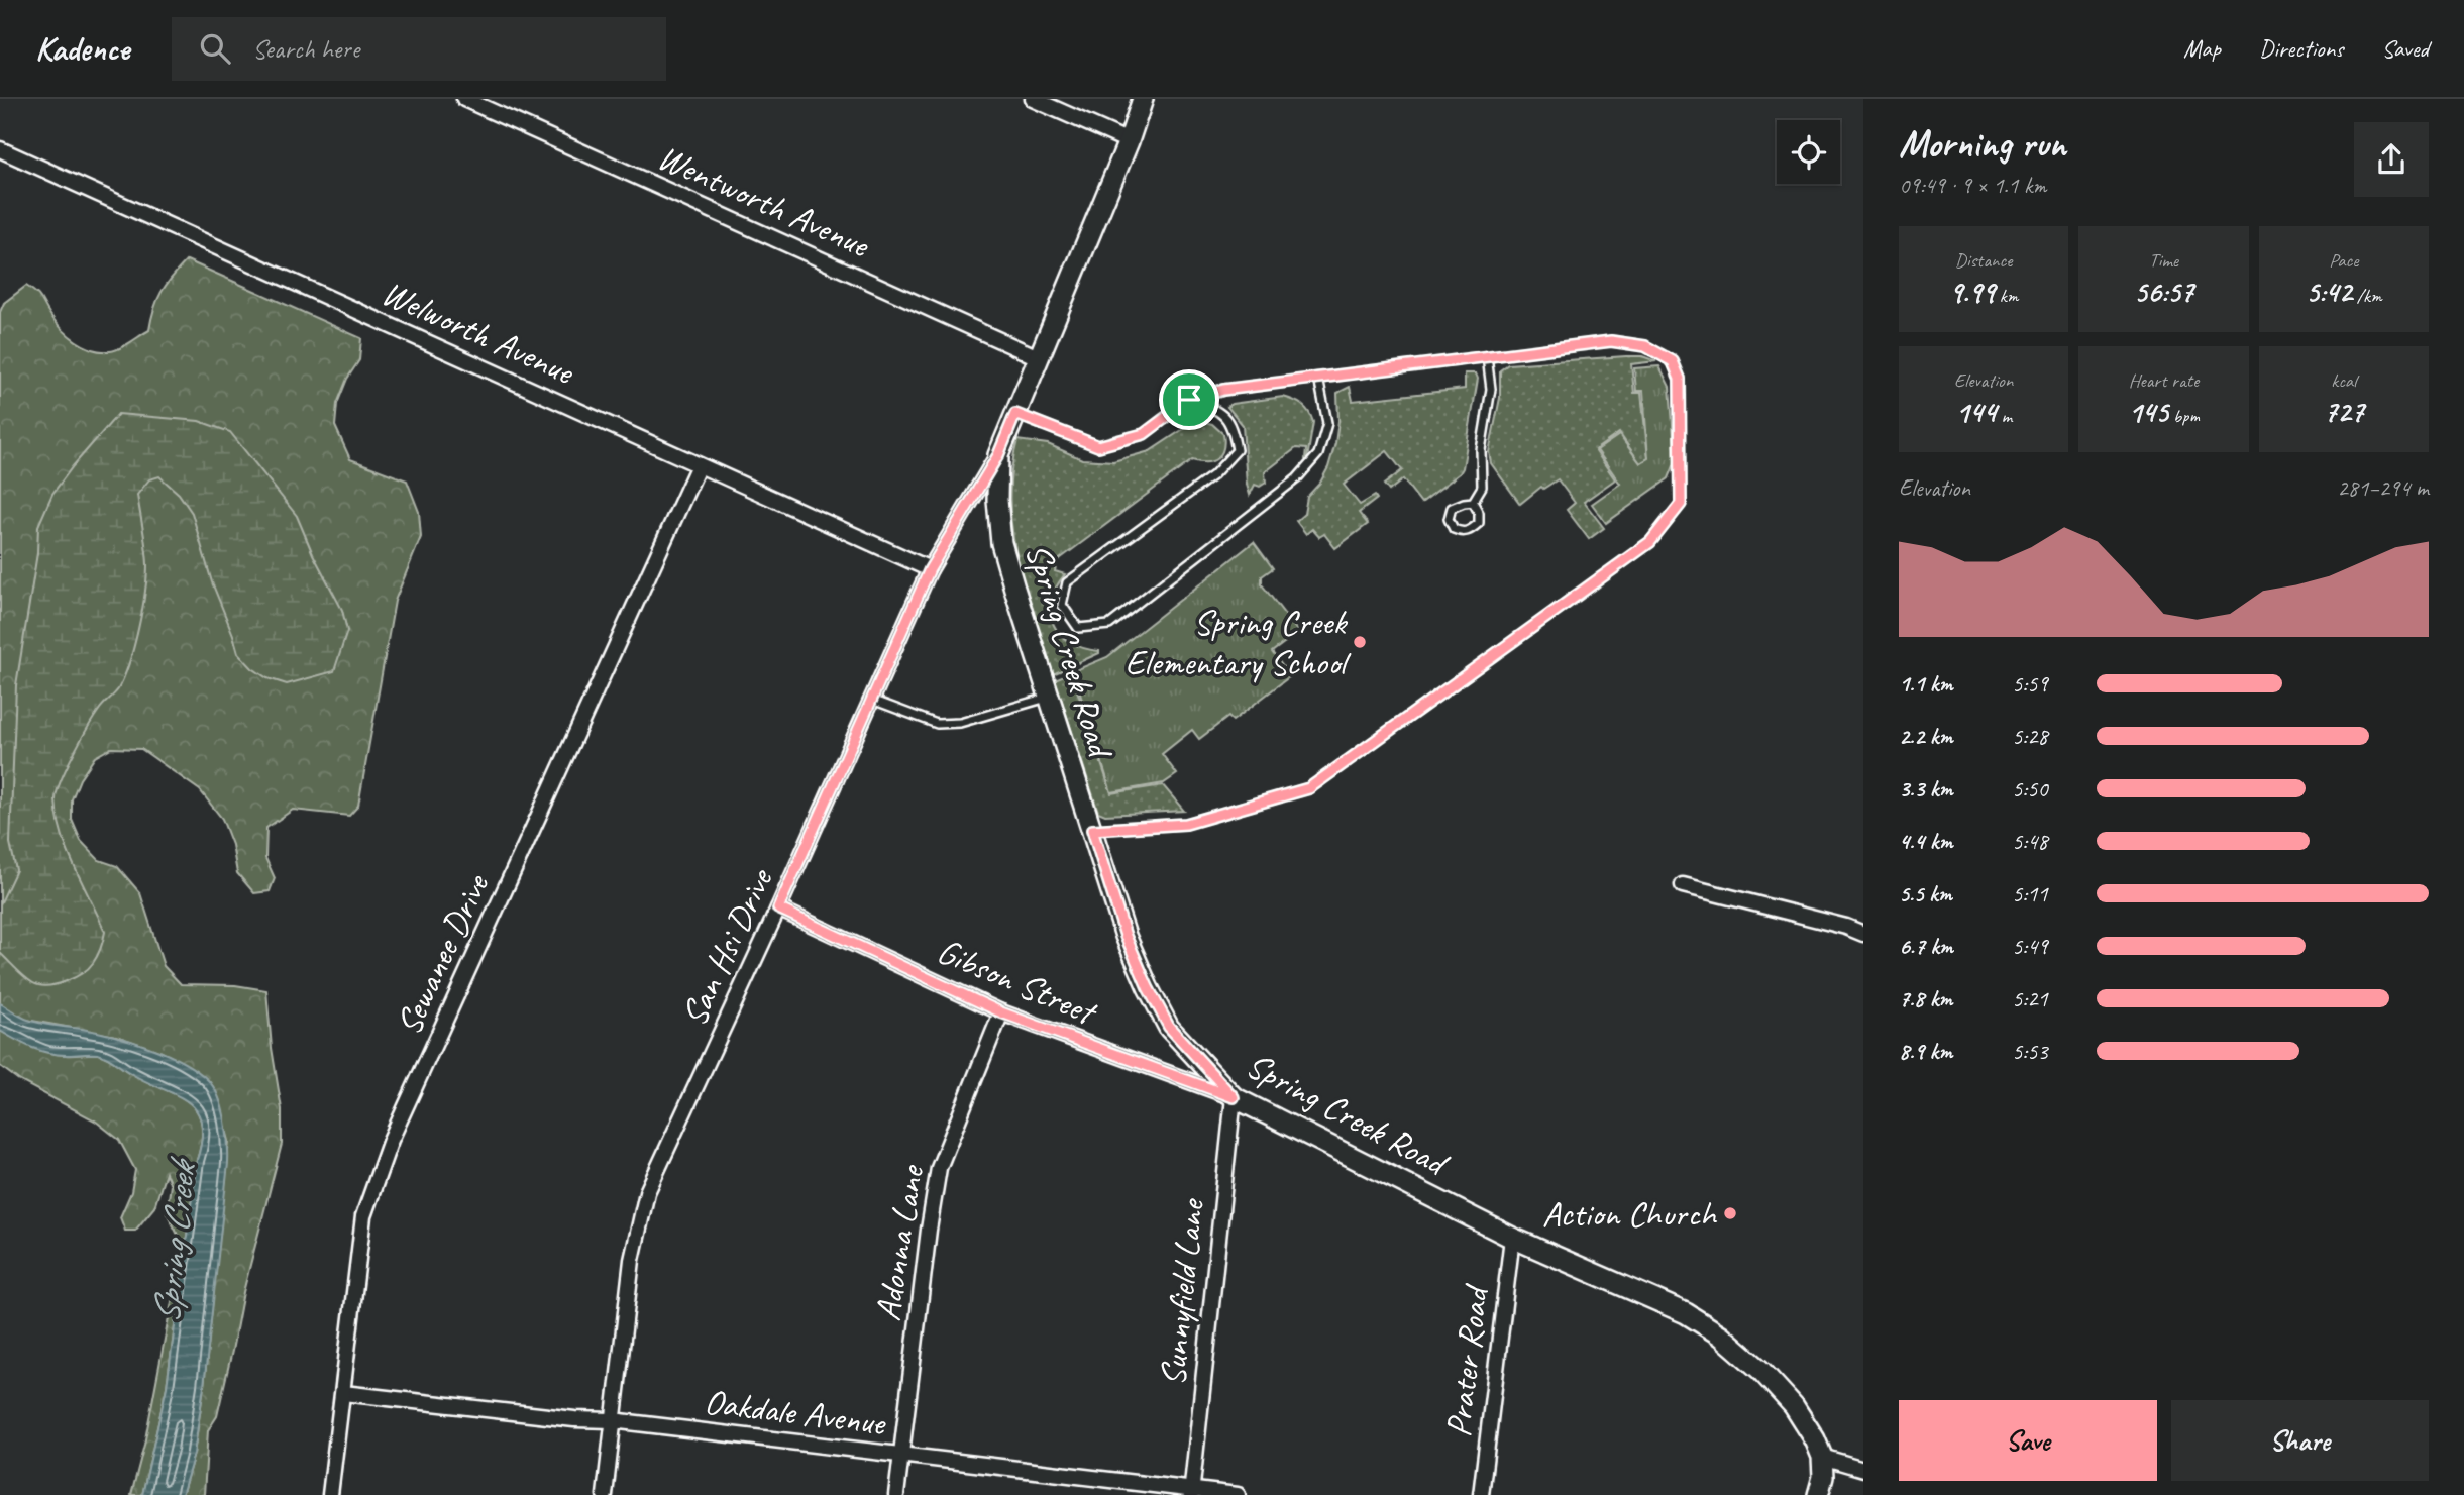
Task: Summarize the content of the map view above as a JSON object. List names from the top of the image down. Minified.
{"streets":{"street":["Wentworth Avenue","Welworth Avenue","Spring Creek Road","San Hsi Drive","Sewanee Drive","Gibson Street","Adonna Lane","Sunnyfield Lane","Prater Road","Oakdale Avenue"]},"crossings":[["Wentworth Avenue","Spring Creek Road"],["Welworth Avenue","San Hsi Drive"],["Welworth Avenue","Sewanee Drive"],["Spring Creek Road","San Hsi Drive"],["Spring Creek Road","Gibson Street"],["Spring Creek Road","Sunnyfield Lane"],["Spring Creek Road","Prater Road"],["San Hsi Drive","Gibson Street"],["San Hsi Drive","Oakdale Avenue"],["Sewanee Drive","Oakdale Avenue"],["Gibson Street","Adonna Lane"],["Gibson Street","Sunnyfield Lane"],["Adonna Lane","Oakdale Avenue"],["Sunnyfield Lane","Oakdale Avenue"]],"water":["Spring Creek"],"places":["Spring Creek Elementary School","Action Church"],"page":{"header":"Kadence","search":"Search here","nav":["Map","Directions","Saved"],"heading":["Morning run","09:49 · 9 × 1.1 km"],"stats":[["Distance","9.99 km"],["Time","56:57"],["Pace","5:42 /km"],["Elevation","144 m"],["Heart rate","145 bpm"],["kcal","727"]],"chart":["Elevation","281–294 m"],"list":[{"name":"1.1 km","note":"5:59"},{"name":"2.2 km","note":"5:28"},{"name":"3.3 km","note":"5:50"},{"name":"4.4 km","note":"5:48"},{"name":"5.5 km","note":"5:11"},{"name":"6.7 km","note":"5:49"},{"name":"7.8 km","note":"5:21"},{"name":"8.9 km","note":"5:53"}],"buttons":["Save","Share"]}}
